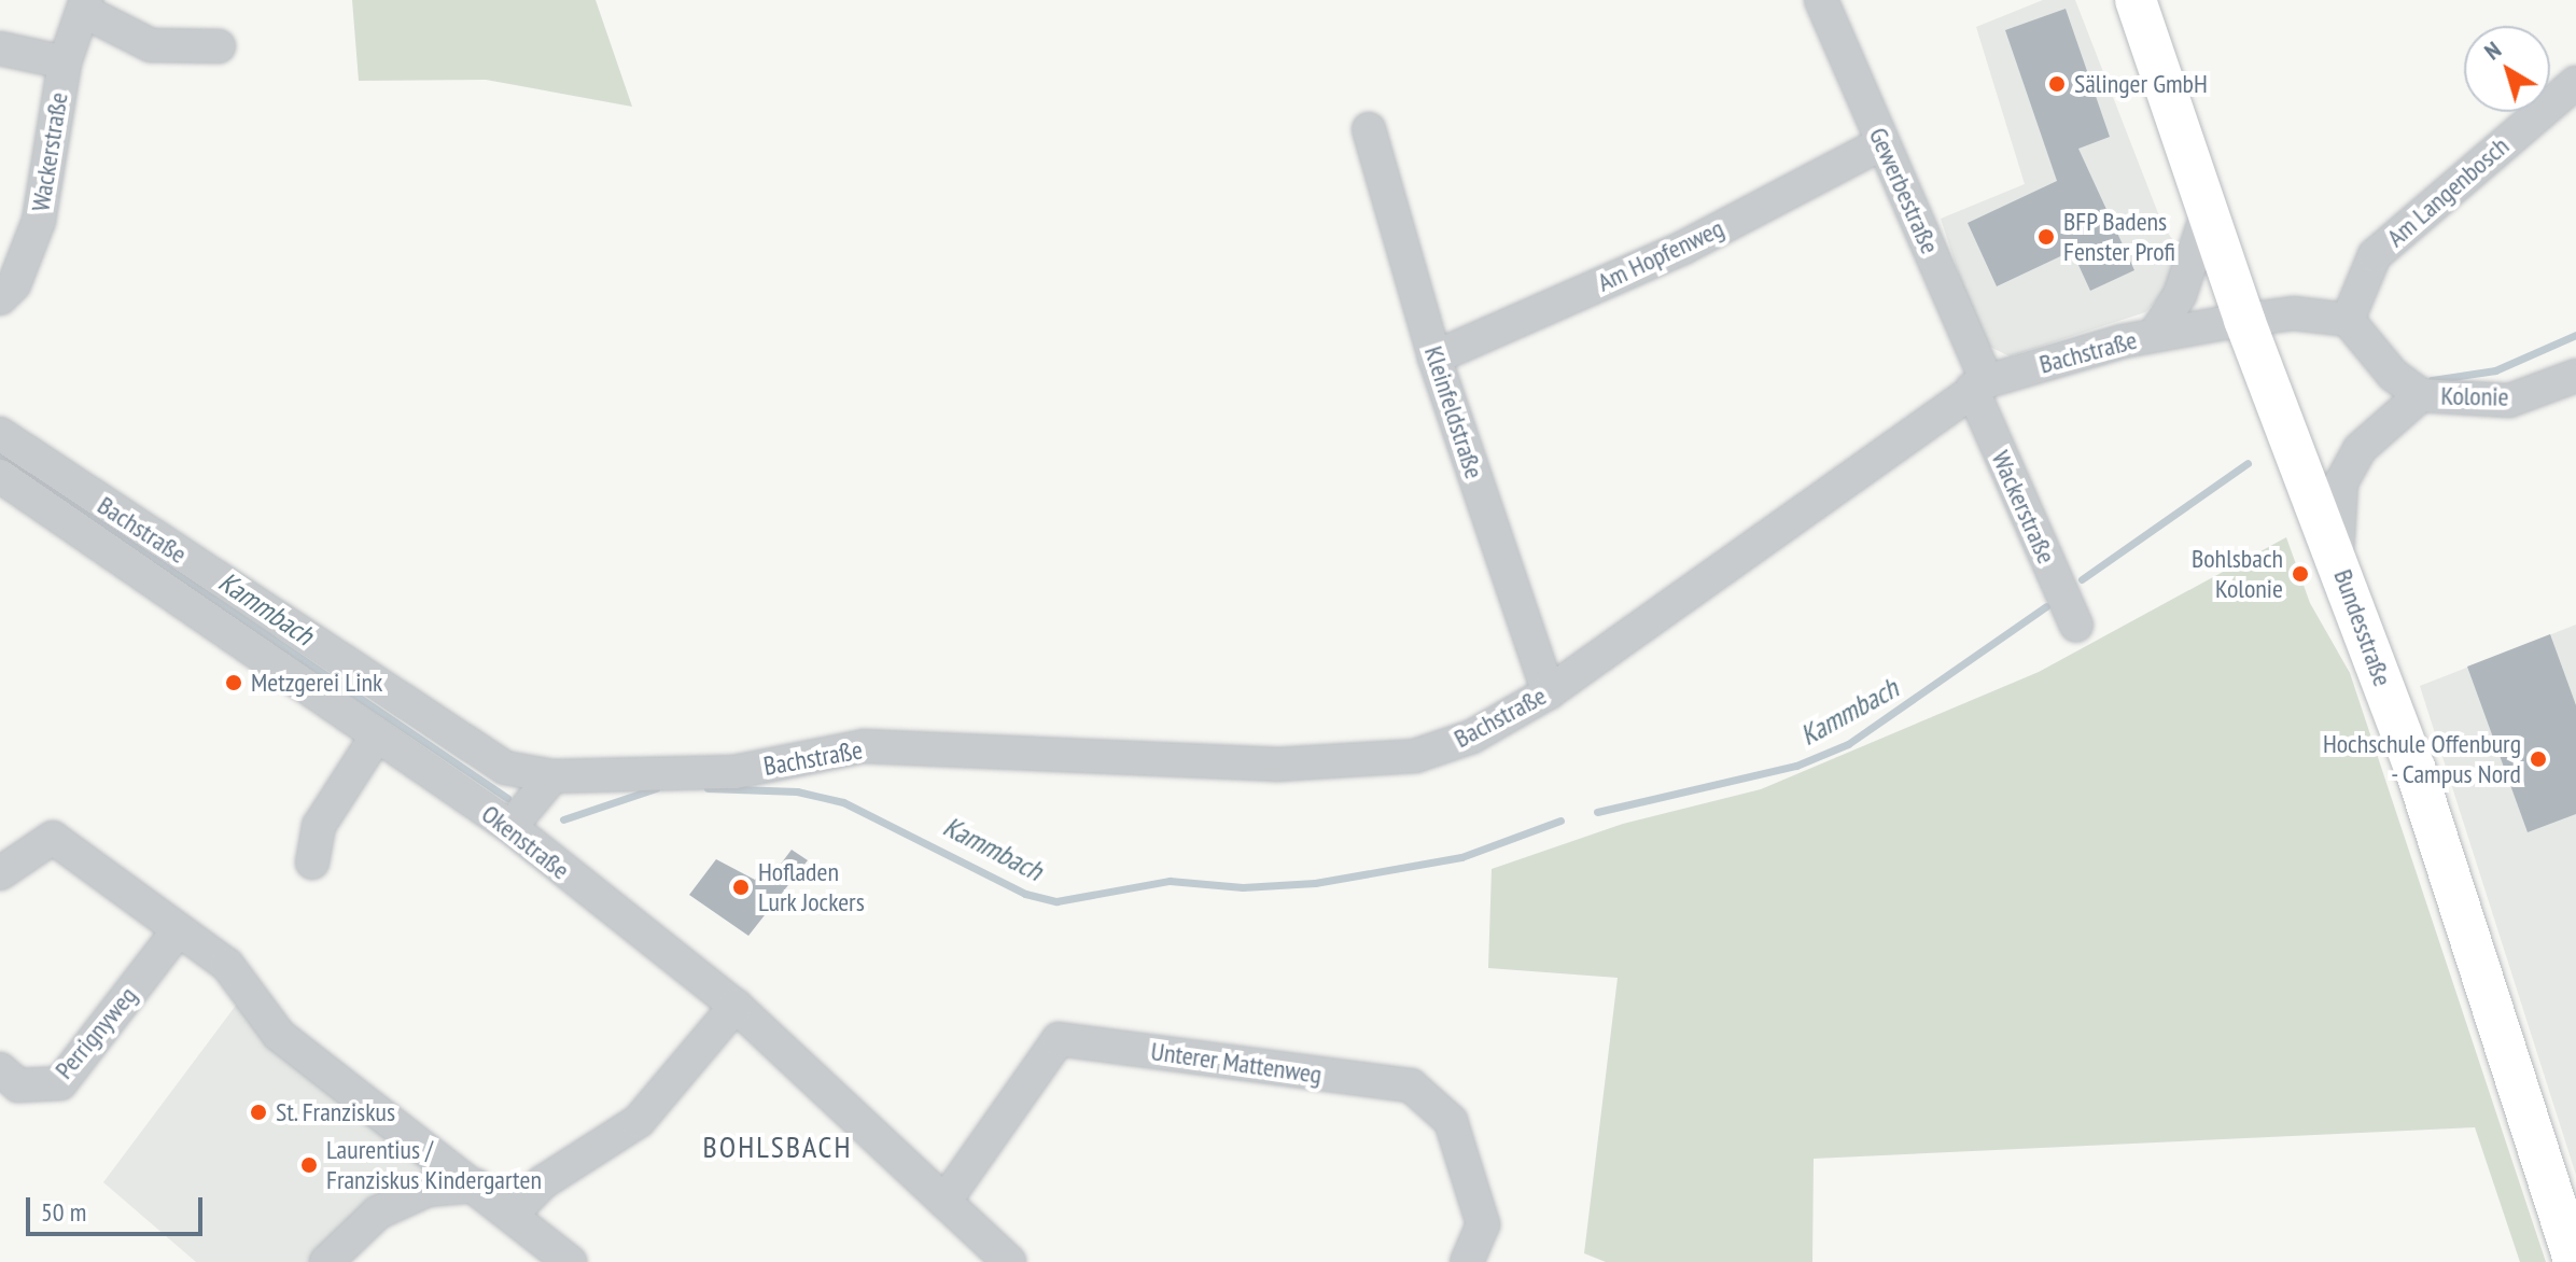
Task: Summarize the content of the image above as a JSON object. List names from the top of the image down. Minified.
{"streets":{"main road":["Bundesstraße"],"street":["Wackerstraße","Gewerbestraße","Am Langenbosch","Am Hopfenweg","Bachstraße","Kolonie","Kleinfeldstraße","Okenstraße","Perrignyweg","Unterer Mattenweg"]},"crossings":[["Wackerstraße","Gewerbestraße"],["Wackerstraße","Bachstraße"],["Gewerbestraße","Am Hopfenweg"],["Gewerbestraße","Bachstraße"],["Am Langenbosch","Kolonie"],["Am Hopfenweg","Kleinfeldstraße"],["Bachstraße","Kleinfeldstraße"],["Bachstraße","Bundesstraße"],["Kolonie","Bundesstraße"],["Okenstraße","Unterer Mattenweg"]],"districts":["BOHLSBACH"],"water":["Kammbach"],"places":["Sälinger GmbH","BFP Badens Fenster Profi","Bohlsbach Kolonie","Metzgerei Link","Hochschule Offenburg - Campus Nord","Hofladen Lurk Jockers","St. Franziskus","Laurentius / Franziskus Kindergarten"],"scale_bar":"50 m","north":"top left"}
